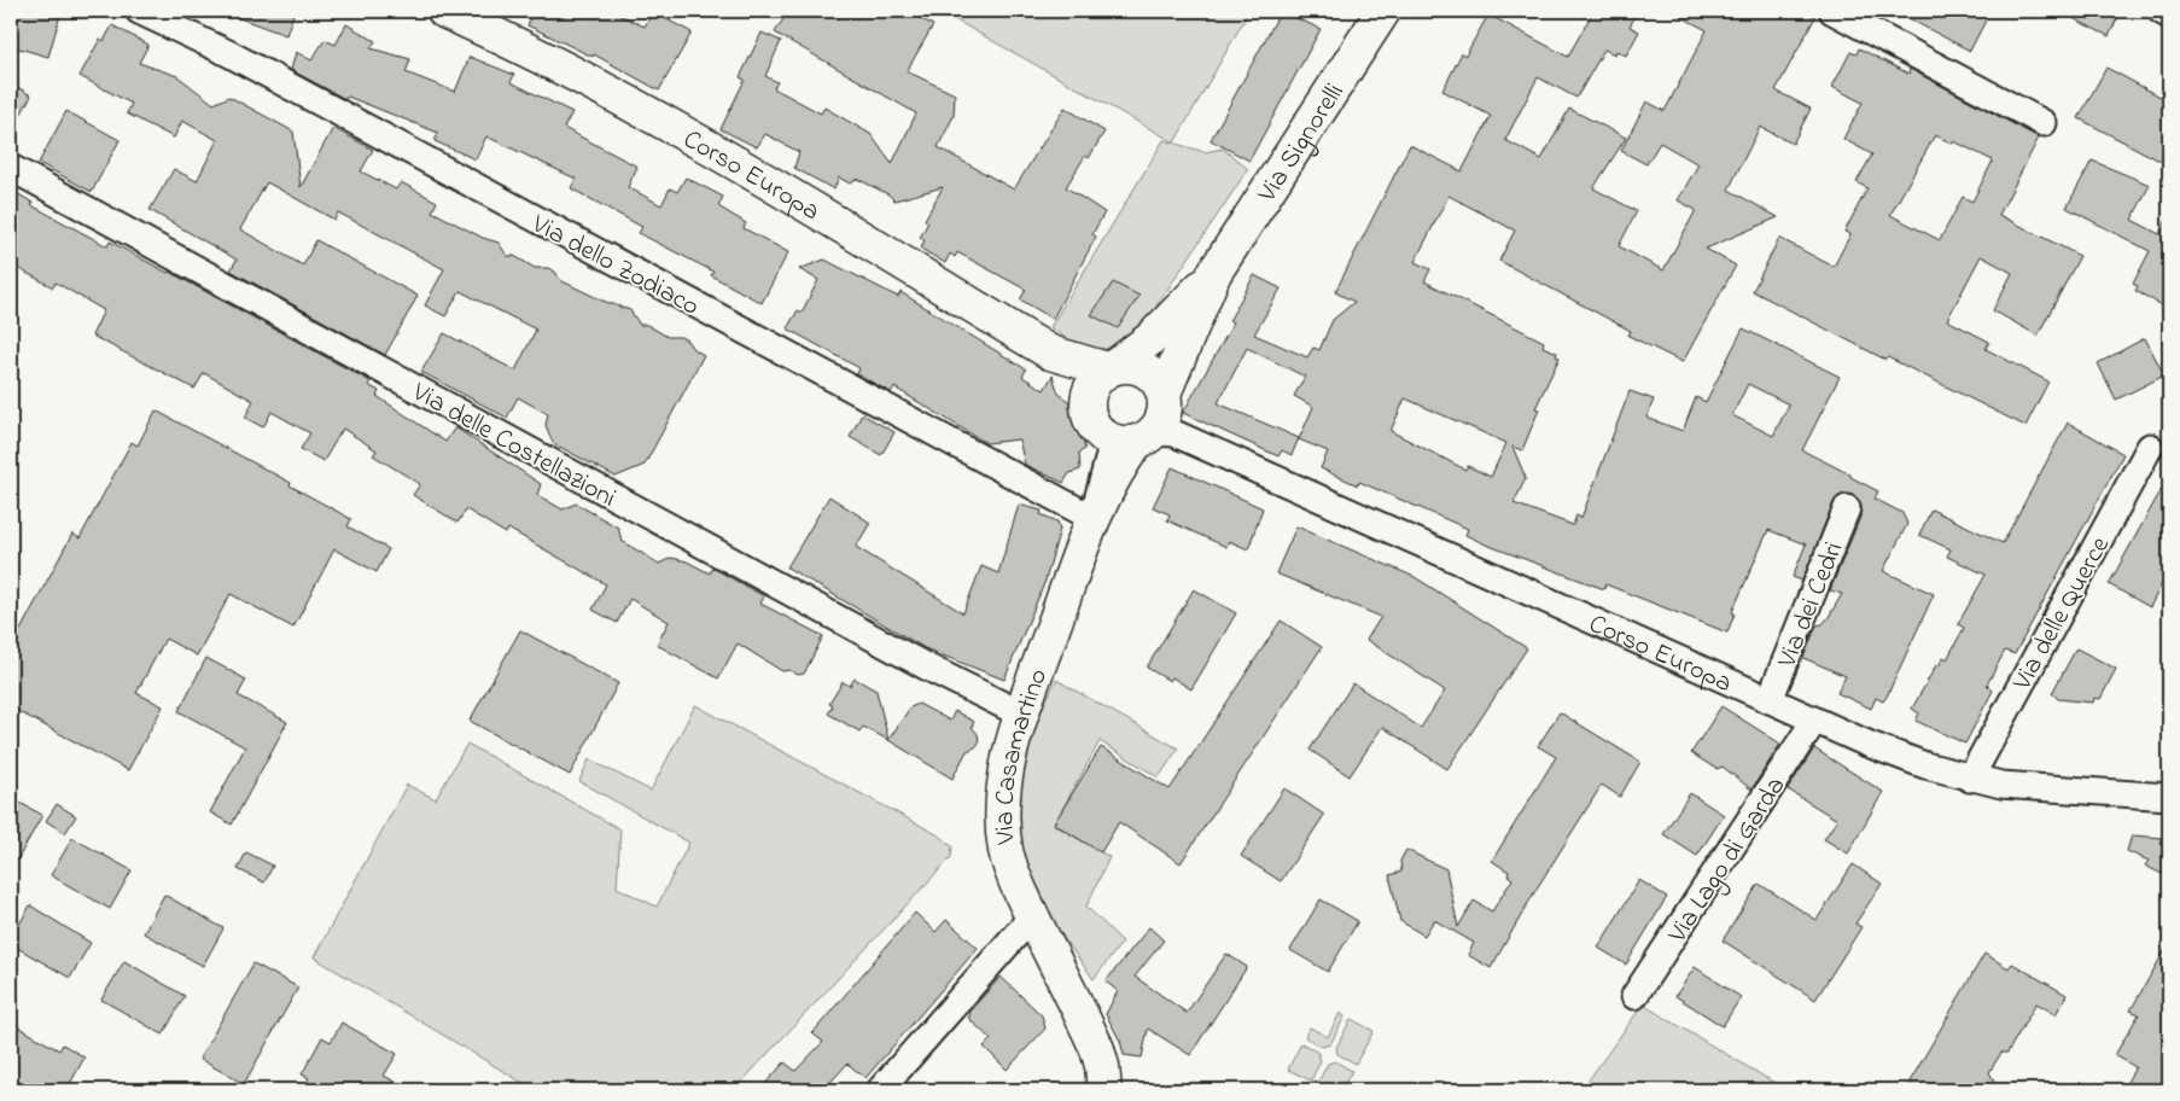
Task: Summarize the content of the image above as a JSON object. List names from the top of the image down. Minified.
{"streets":{"main road":["Via Signorelli","Corso Europa","Via Casamartino"],"street":["Via dello Zodiaco","Via delle Costellazioni","Via dei Cedri","Via delle Querce","Via Lago di Garda"]},"crossings":[["Via Signorelli","Corso Europa"],["Via Signorelli","Via Casamartino"],["Corso Europa","Via dei Cedri"],["Corso Europa","Via delle Querce"],["Corso Europa","Via Casamartino"],["Corso Europa","Via Lago di Garda"],["Via dello Zodiaco","Via Casamartino"],["Via delle Costellazioni","Via Casamartino"]]}
